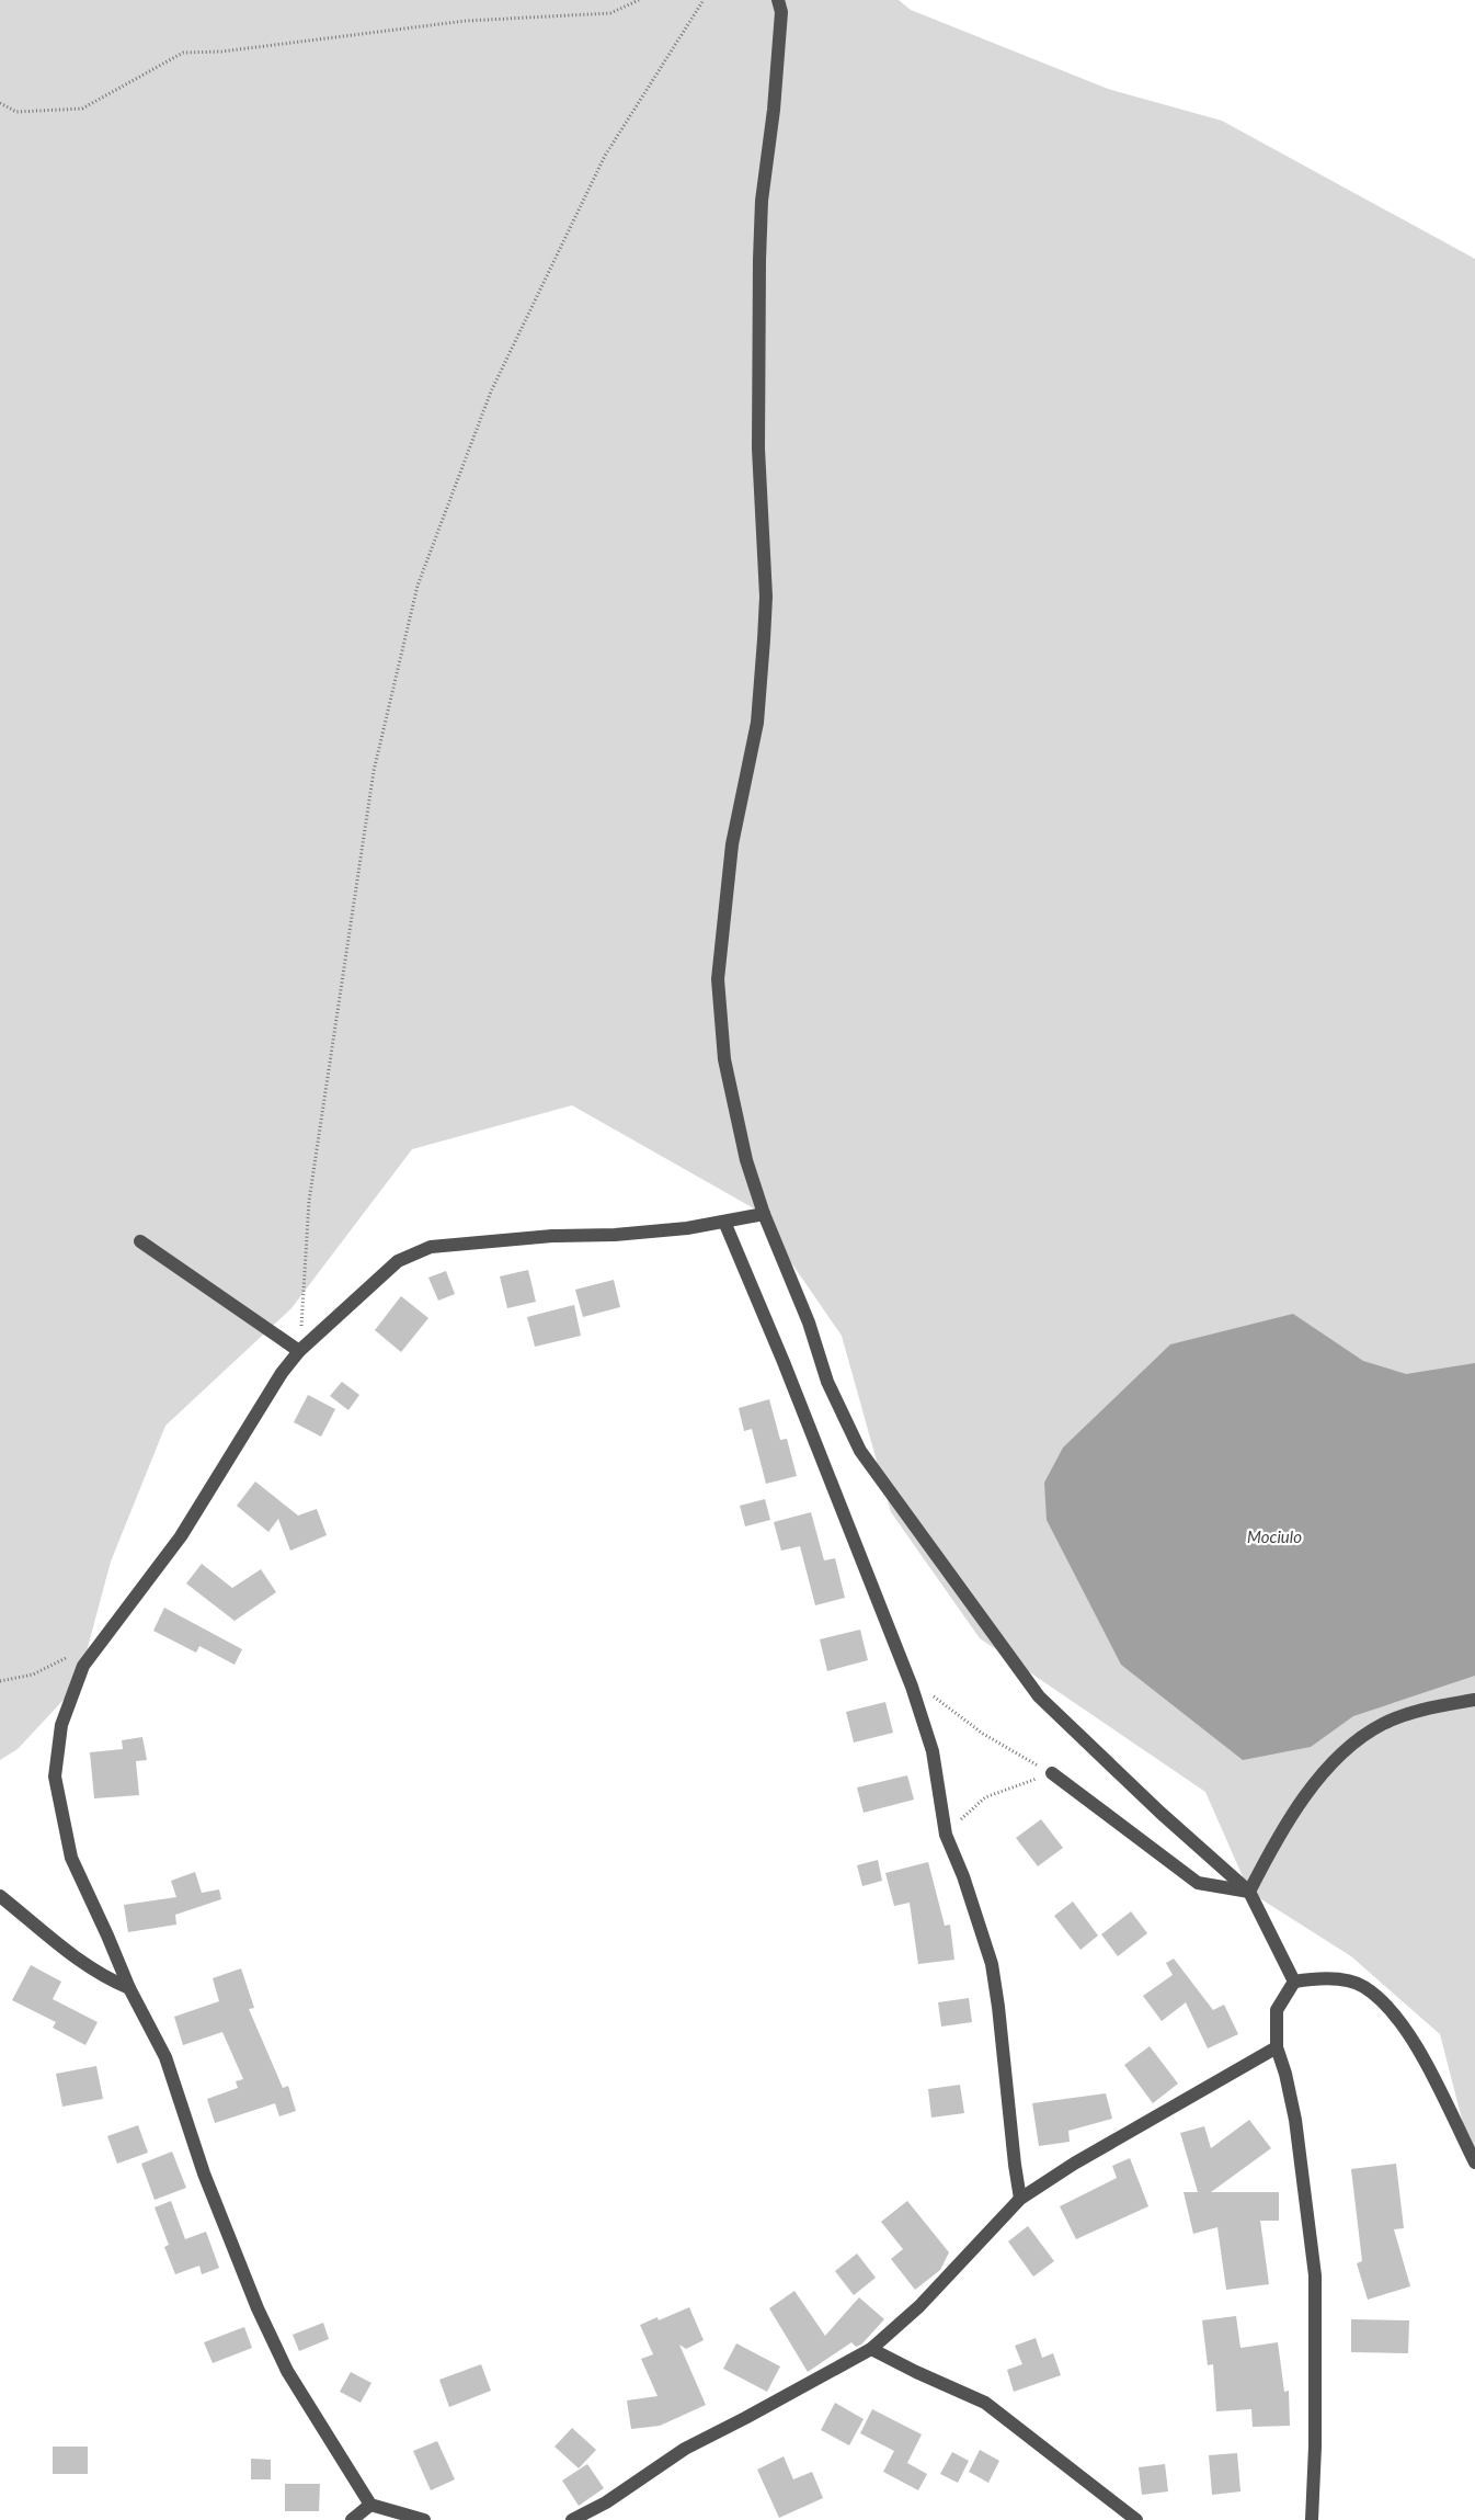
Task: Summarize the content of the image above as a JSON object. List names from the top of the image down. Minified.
{"water":["Mociulo"]}
